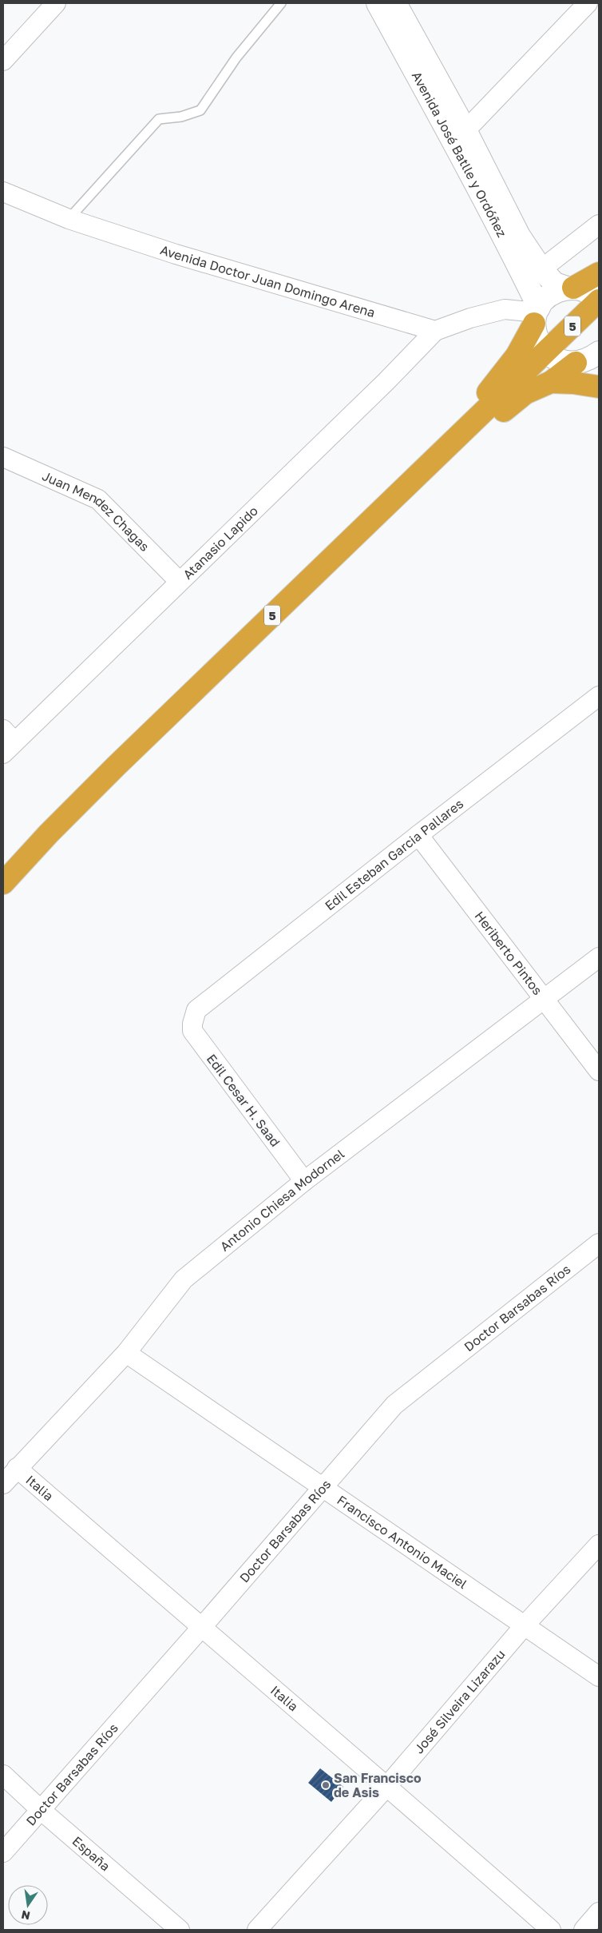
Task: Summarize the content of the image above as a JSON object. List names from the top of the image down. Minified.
{"streets":{"highway":["5"],"street":["Avenida José Batlle y Ordóñez","Avenida Doctor Juan Domingo Arena","Juan Mendez Chagas","Atanasio Lapido","Edil Esteban Garcia Pallares","Heriberto Pintos","Edil Cesar H. Saad","Antonio Chiesa Modornel","Doctor Barsabas Ríos","Italia","Francisco Antonio Maciel","José Silveira Lizarazu","España"]},"crossings":[["Avenida José Batlle y Ordóñez","5"],["Avenida Doctor Juan Domingo Arena","Atanasio Lapido"],["Juan Mendez Chagas","Atanasio Lapido"],["Edil Esteban Garcia Pallares","Heriberto Pintos"],["Edil Esteban Garcia Pallares","Edil Cesar H. Saad"],["Heriberto Pintos","Antonio Chiesa Modornel"],["Edil Cesar H. Saad","Antonio Chiesa Modornel"],["Antonio Chiesa Modornel","Italia"],["Antonio Chiesa Modornel","Francisco Antonio Maciel"],["Doctor Barsabas Ríos","Italia"],["Doctor Barsabas Ríos","Francisco Antonio Maciel"],["Doctor Barsabas Ríos","España"],["Italia","José Silveira Lizarazu"],["Francisco Antonio Maciel","José Silveira Lizarazu"]],"places":["San Francisco de Asis"],"north":"bottom"}
